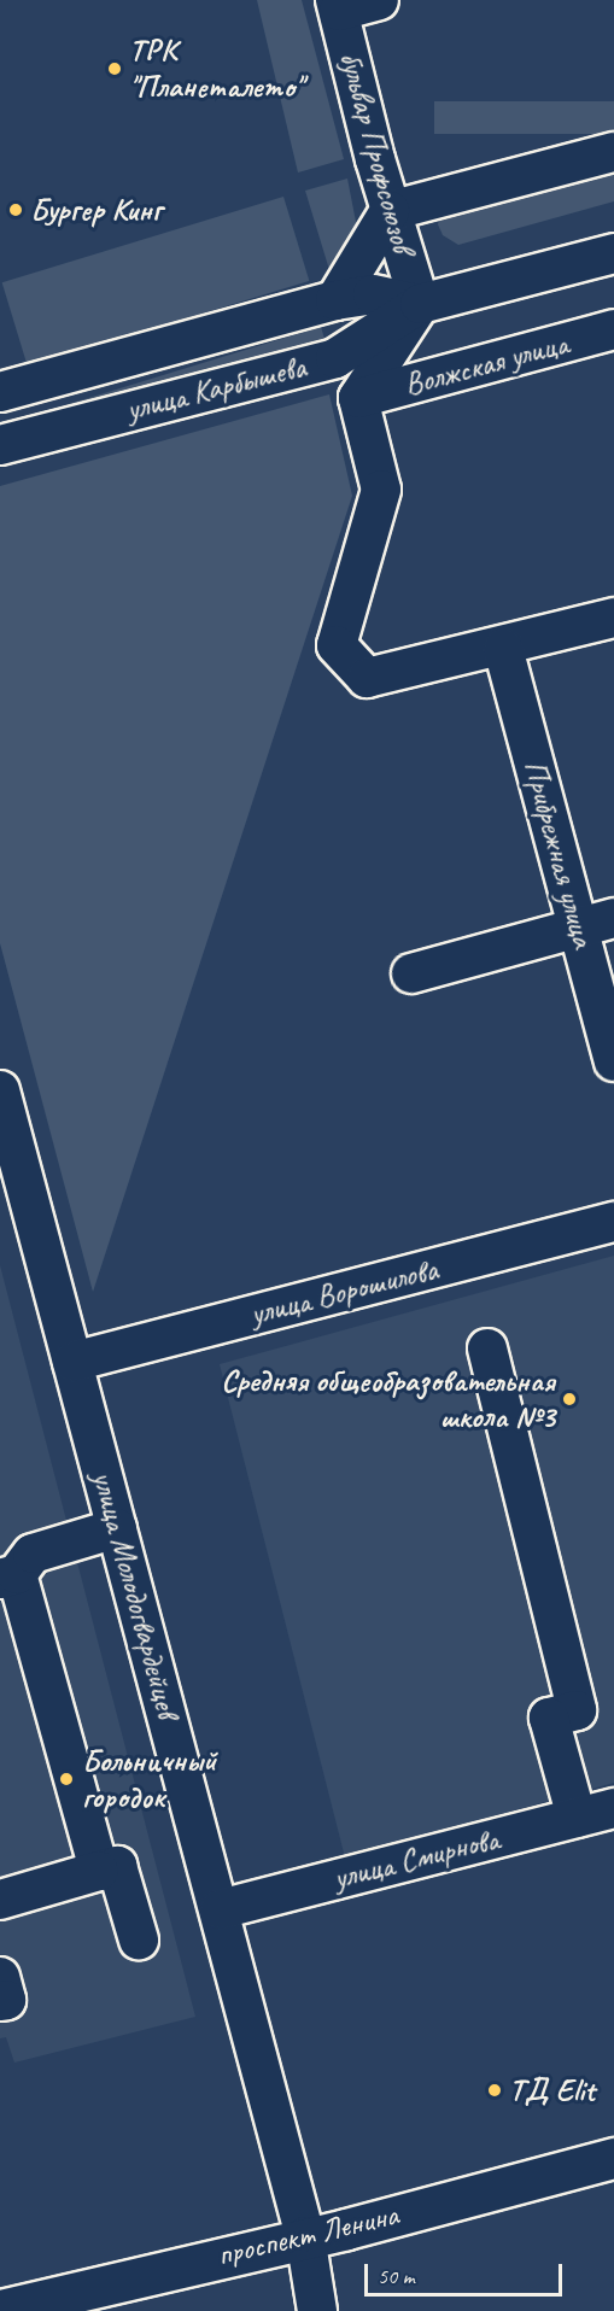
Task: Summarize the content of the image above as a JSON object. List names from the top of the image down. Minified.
{"streets":{"main road":["проспект Ленина"],"street":["бульвар Профсоюзов","Волжская улица","улица Карбышева","Прибрежная улица","улица Ворошилова","улица Молодогвардейцев","улица Смирнова"]},"crossings":[["бульвар Профсоюзов","улица Карбышева"],["улица Ворошилова","улица Молодогвардейцев"],["улица Молодогвардейцев","улица Смирнова"],["улица Молодогвардейцев","проспект Ленина"]],"places":["ТРК \"Планеталето\"","Бургер Кинг","Средняя общеобразовательная школа №3","Больничный городок","ТД Elit"],"scale_bar":"50 m"}
